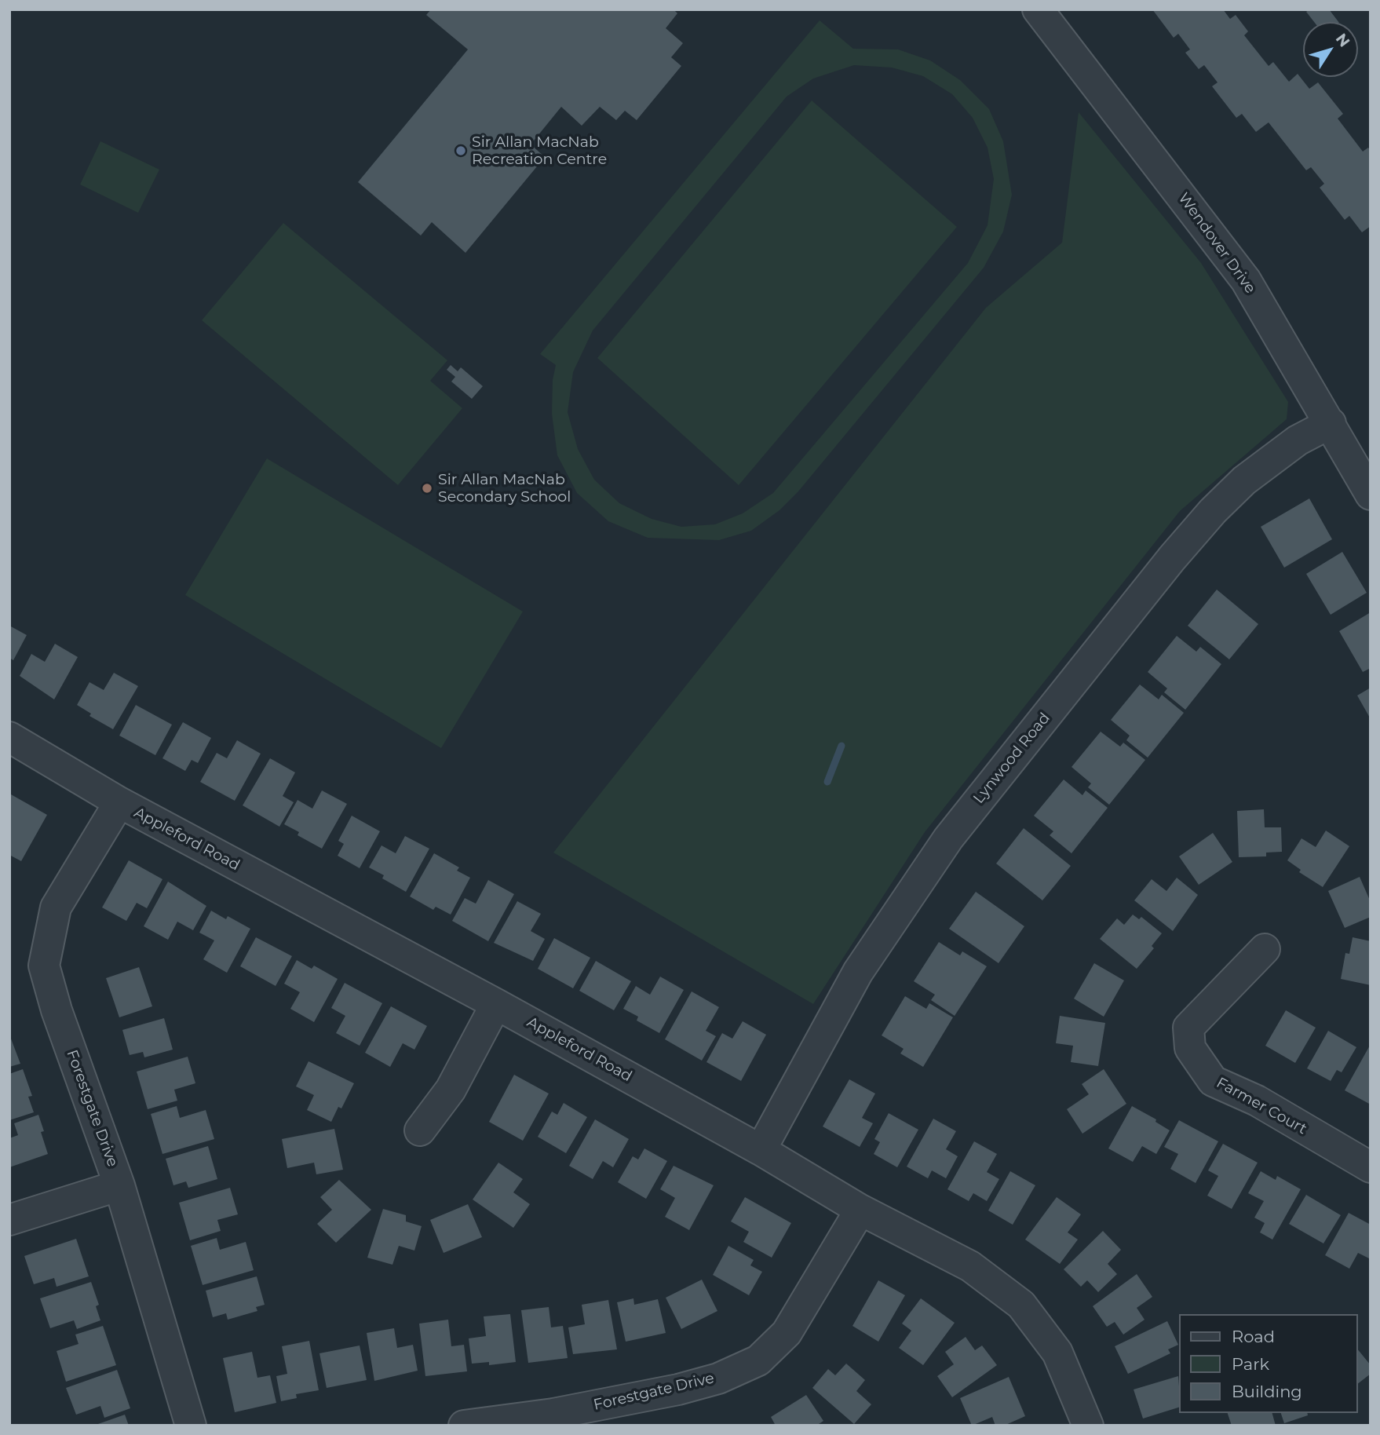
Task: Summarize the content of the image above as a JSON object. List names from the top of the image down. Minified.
{"streets":{"street":["Wendover Drive","Lynwood Road","Appleford Road","Farmer Court","Forestgate Drive"]},"crossings":[["Wendover Drive","Lynwood Road"],["Lynwood Road","Appleford Road"],["Appleford Road","Forestgate Drive"]],"places":["Sir Allan MacNab Recreation Centre","Sir Allan MacNab Secondary School"],"legend":["Road","Park","Building"],"north":"top right"}
